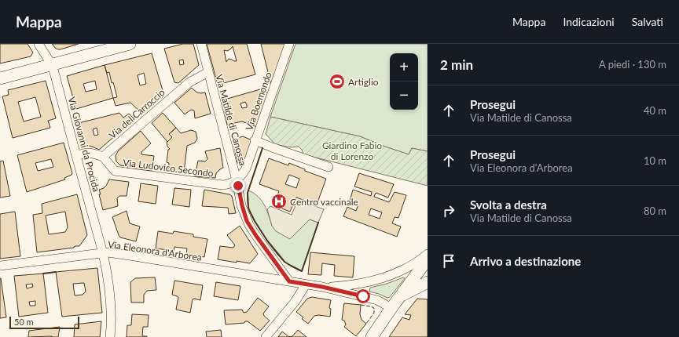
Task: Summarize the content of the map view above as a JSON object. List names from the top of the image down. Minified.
{"streets":{"street":["Via Boemondo","Via del Carroccio","Via Matilde di Canossa","Via Giovanni da Procida","Via Ludovico Secondo","Via Eleonora d'Arborea"]},"crossings":[["Via Boemondo","Via Matilde di Canossa"],["Via Boemondo","Via Ludovico Secondo"],["Via del Carroccio","Via Matilde di Canossa"],["Via del Carroccio","Via Ludovico Secondo"],["Via Matilde di Canossa","Via Ludovico Secondo"],["Via Matilde di Canossa","Via Eleonora d'Arborea"],["Via Giovanni da Procida","Via Eleonora d'Arborea"]],"parks":["Giardino Fabio di Lorenzo"],"places":{"sports":["Artiglio"],"hospital":["Centro vaccinale"]},"scale_bar":"50 m","page":{"header":"Mappa","nav":["Mappa","Indicazioni","Salvati"],"heading":["2 min","A piedi · 130 m"],"map_buttons":["+","−"],"list":[["Prosegui","Via Matilde di Canossa","40 m"],["Prosegui","Via Eleonora d'Arborea","10 m"],["Svolta a destra","Via Matilde di Canossa","80 m"],"Arrivo a destinazione"],"scale":"50 m"}}
